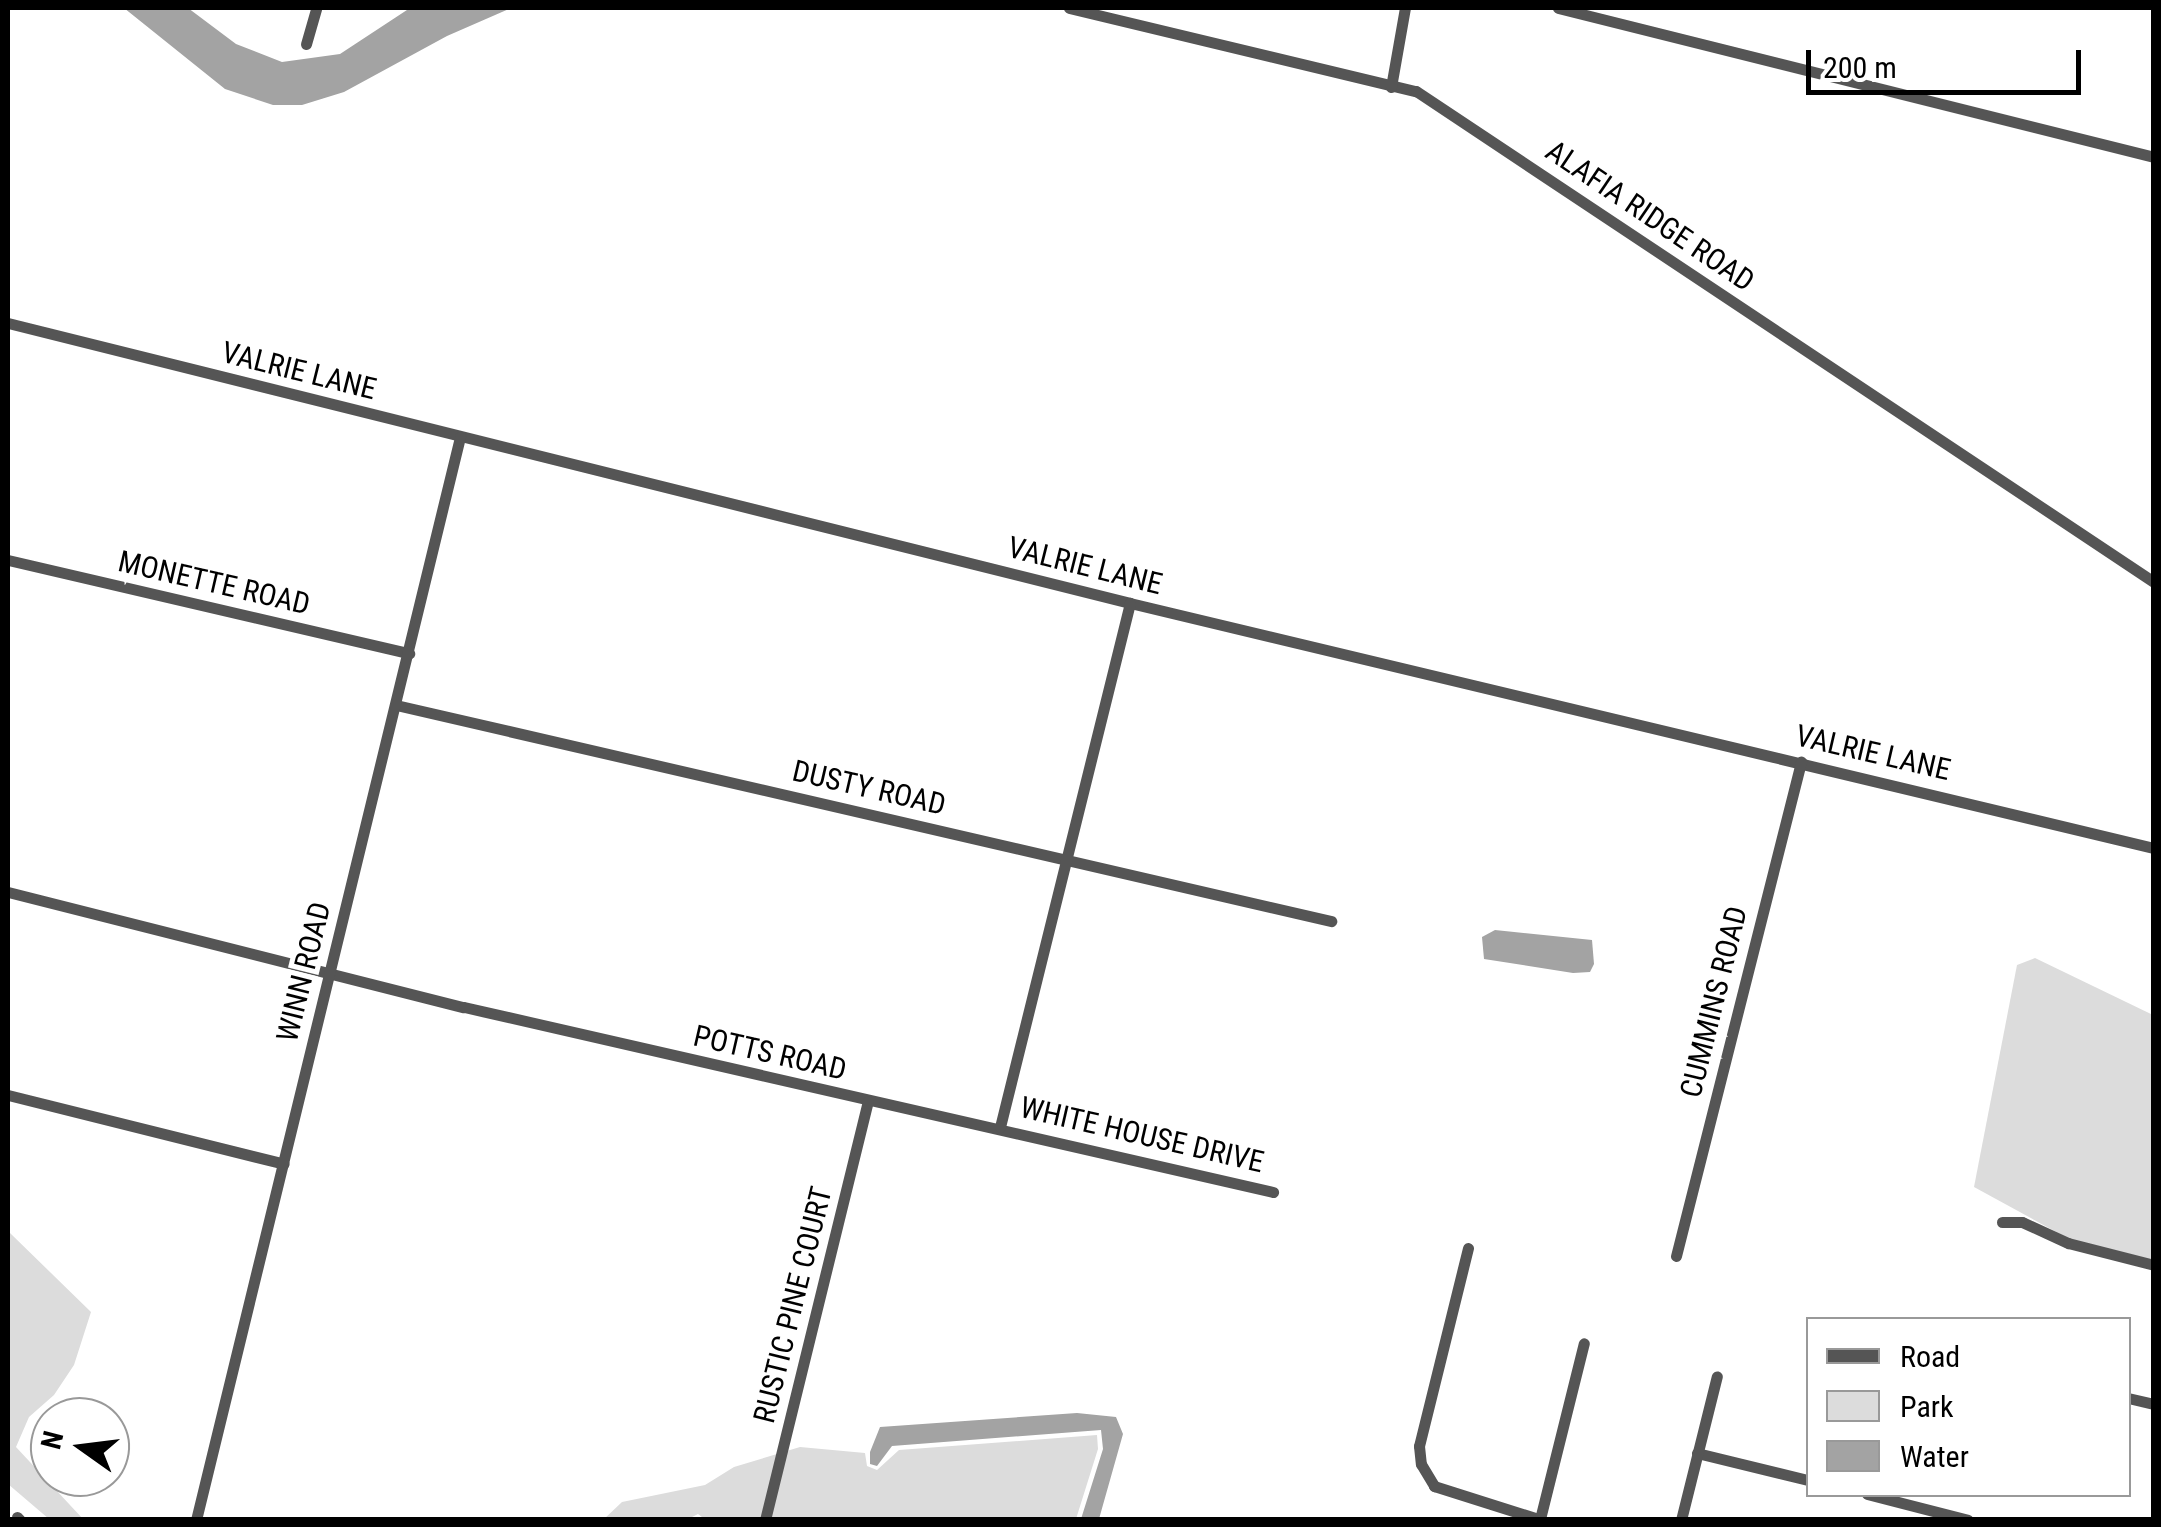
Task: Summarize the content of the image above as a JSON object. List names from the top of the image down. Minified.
{"streets":{"street":["ALAFIA RIDGE ROAD","VALRIE LANE","MONETTE ROAD","DUSTY ROAD","WINN ROAD","CUMMINS ROAD","POTTS ROAD","WHITE HOUSE DRIVE","RUSTIC PINE COURT"]},"crossings":[["VALRIE LANE","WINN ROAD"],["VALRIE LANE","CUMMINS ROAD"],["MONETTE ROAD","WINN ROAD"],["DUSTY ROAD","WINN ROAD"],["WINN ROAD","POTTS ROAD"],["POTTS ROAD","WHITE HOUSE DRIVE"],["POTTS ROAD","RUSTIC PINE COURT"]],"legend":["Road","Park","Water"],"scale_bar":"200 m","north":"left"}
